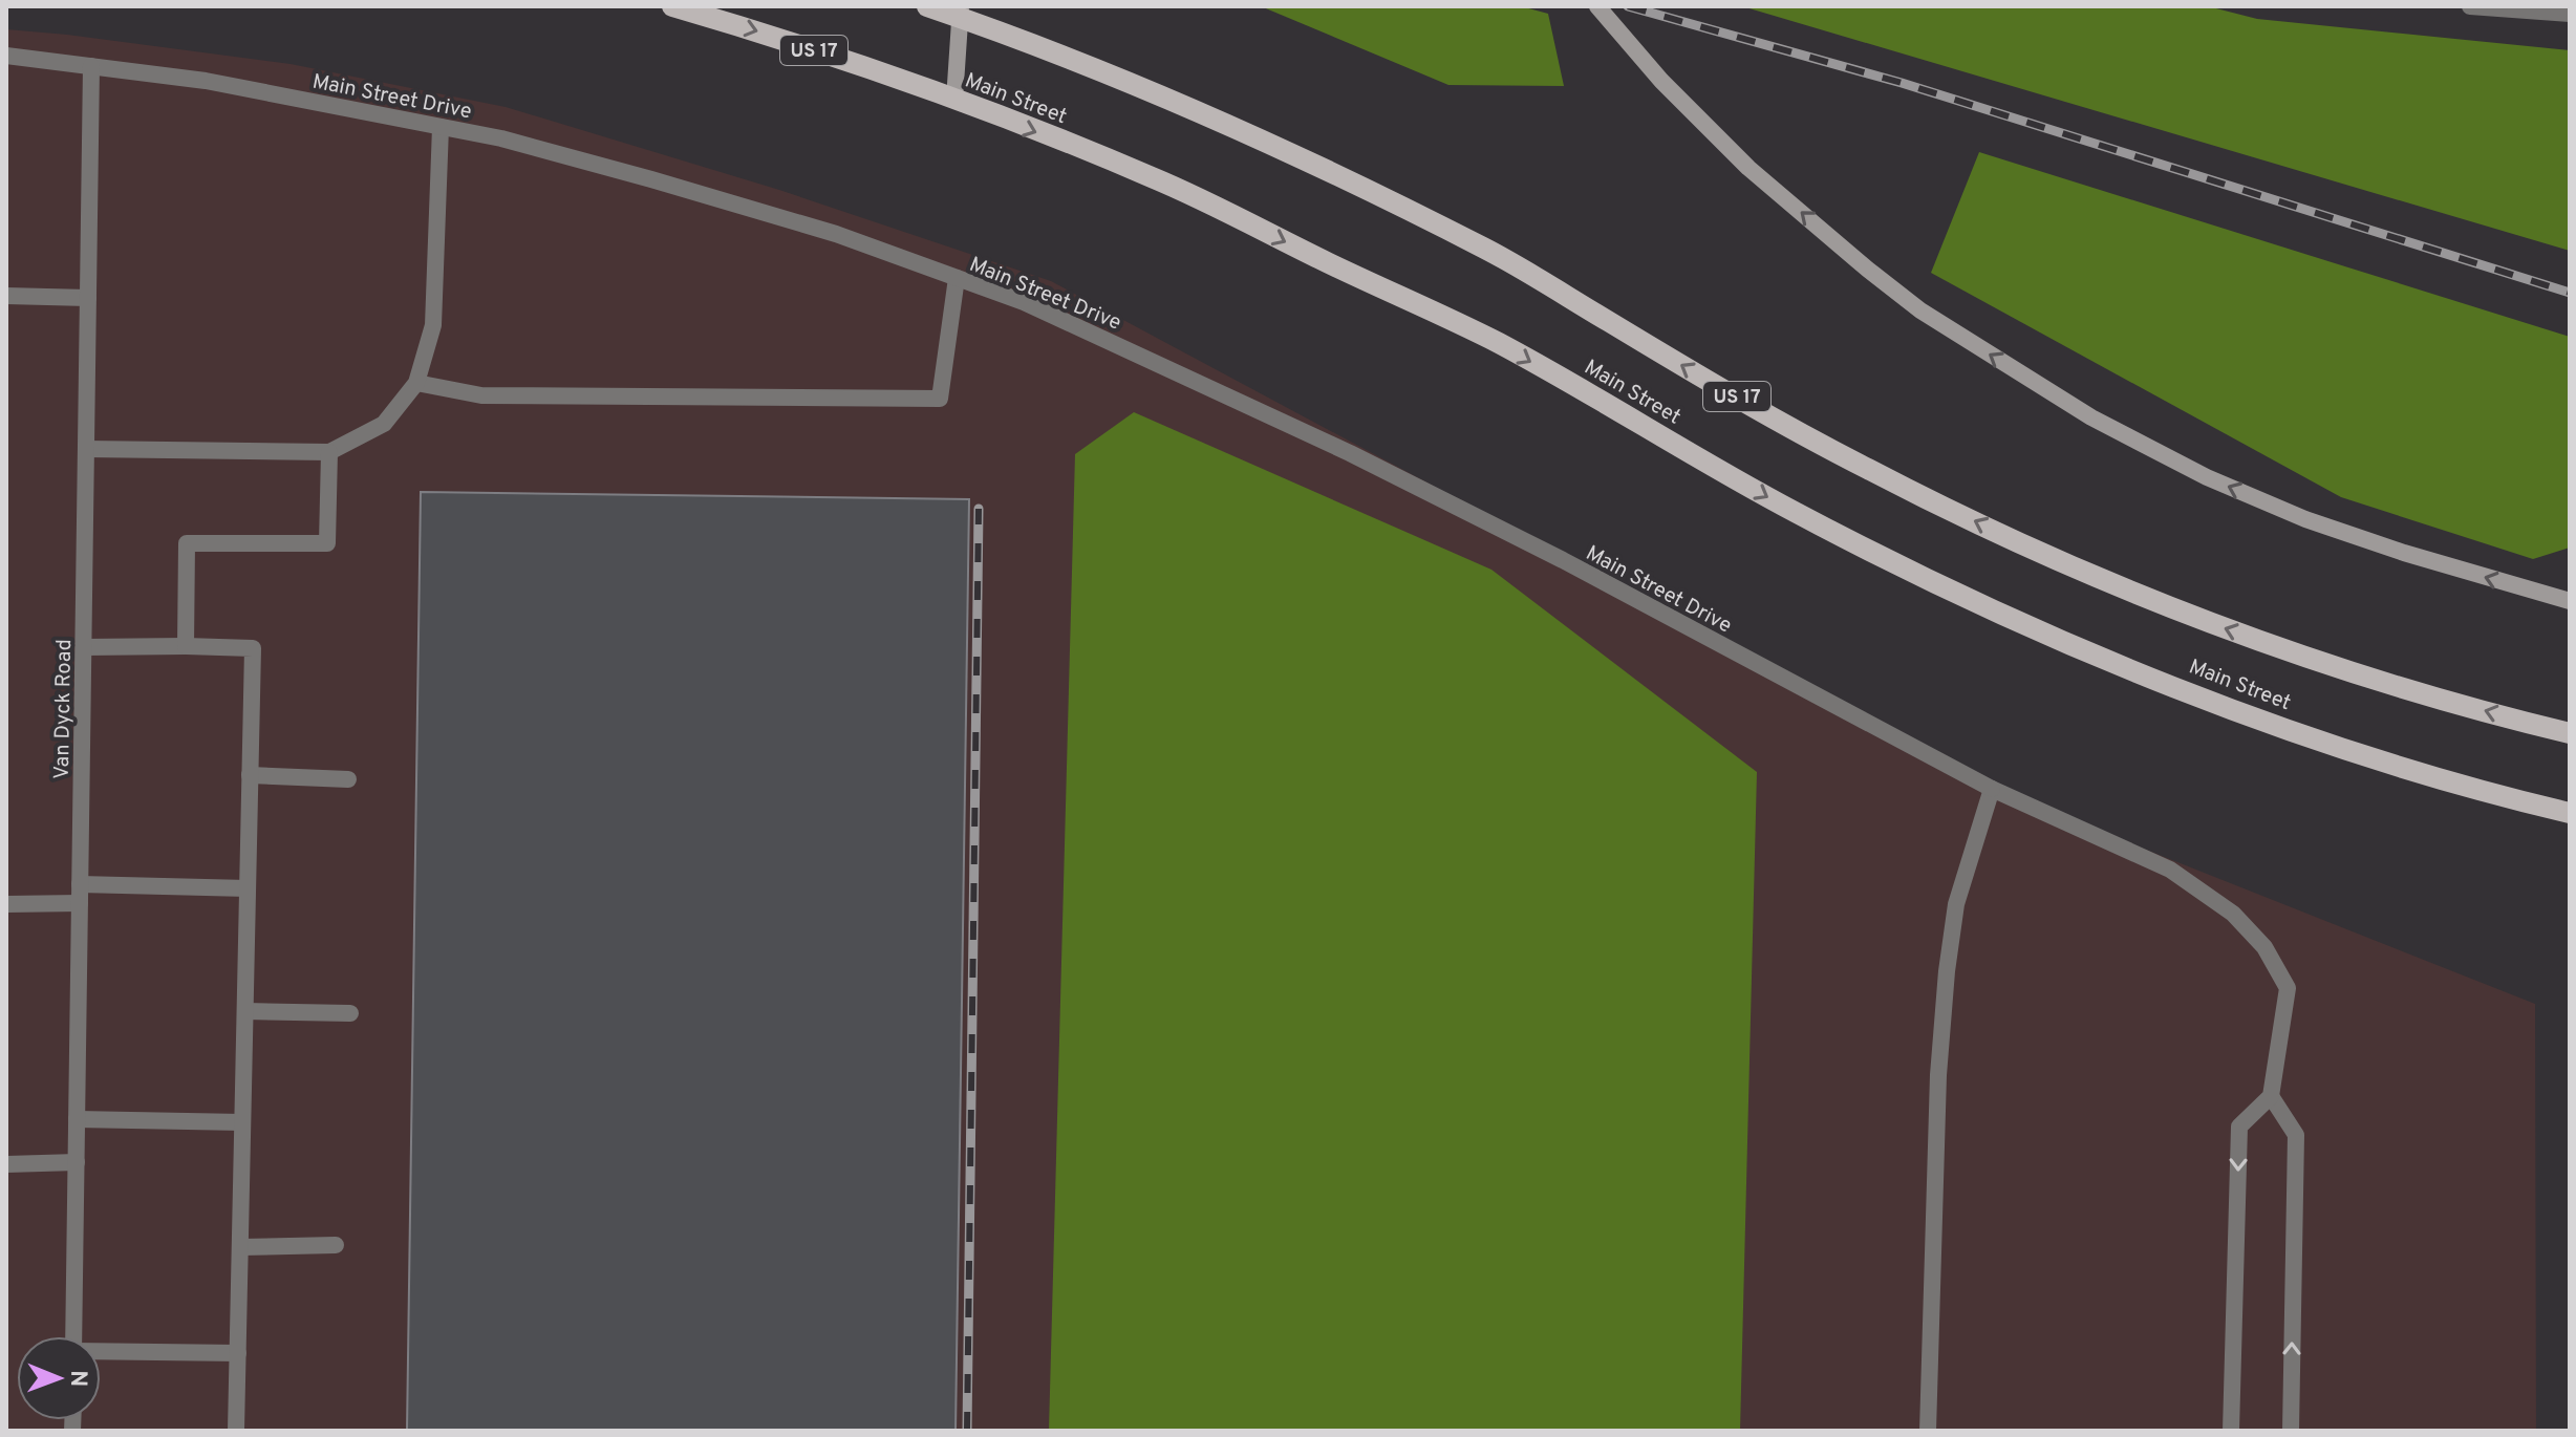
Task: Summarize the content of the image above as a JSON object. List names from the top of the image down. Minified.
{"streets":{"main road":["US 17","Main Street"],"street":["Main Street Drive","Van Dyck Road"]},"crossings":[["Main Street Drive","Van Dyck Road"]],"north":"right"}
